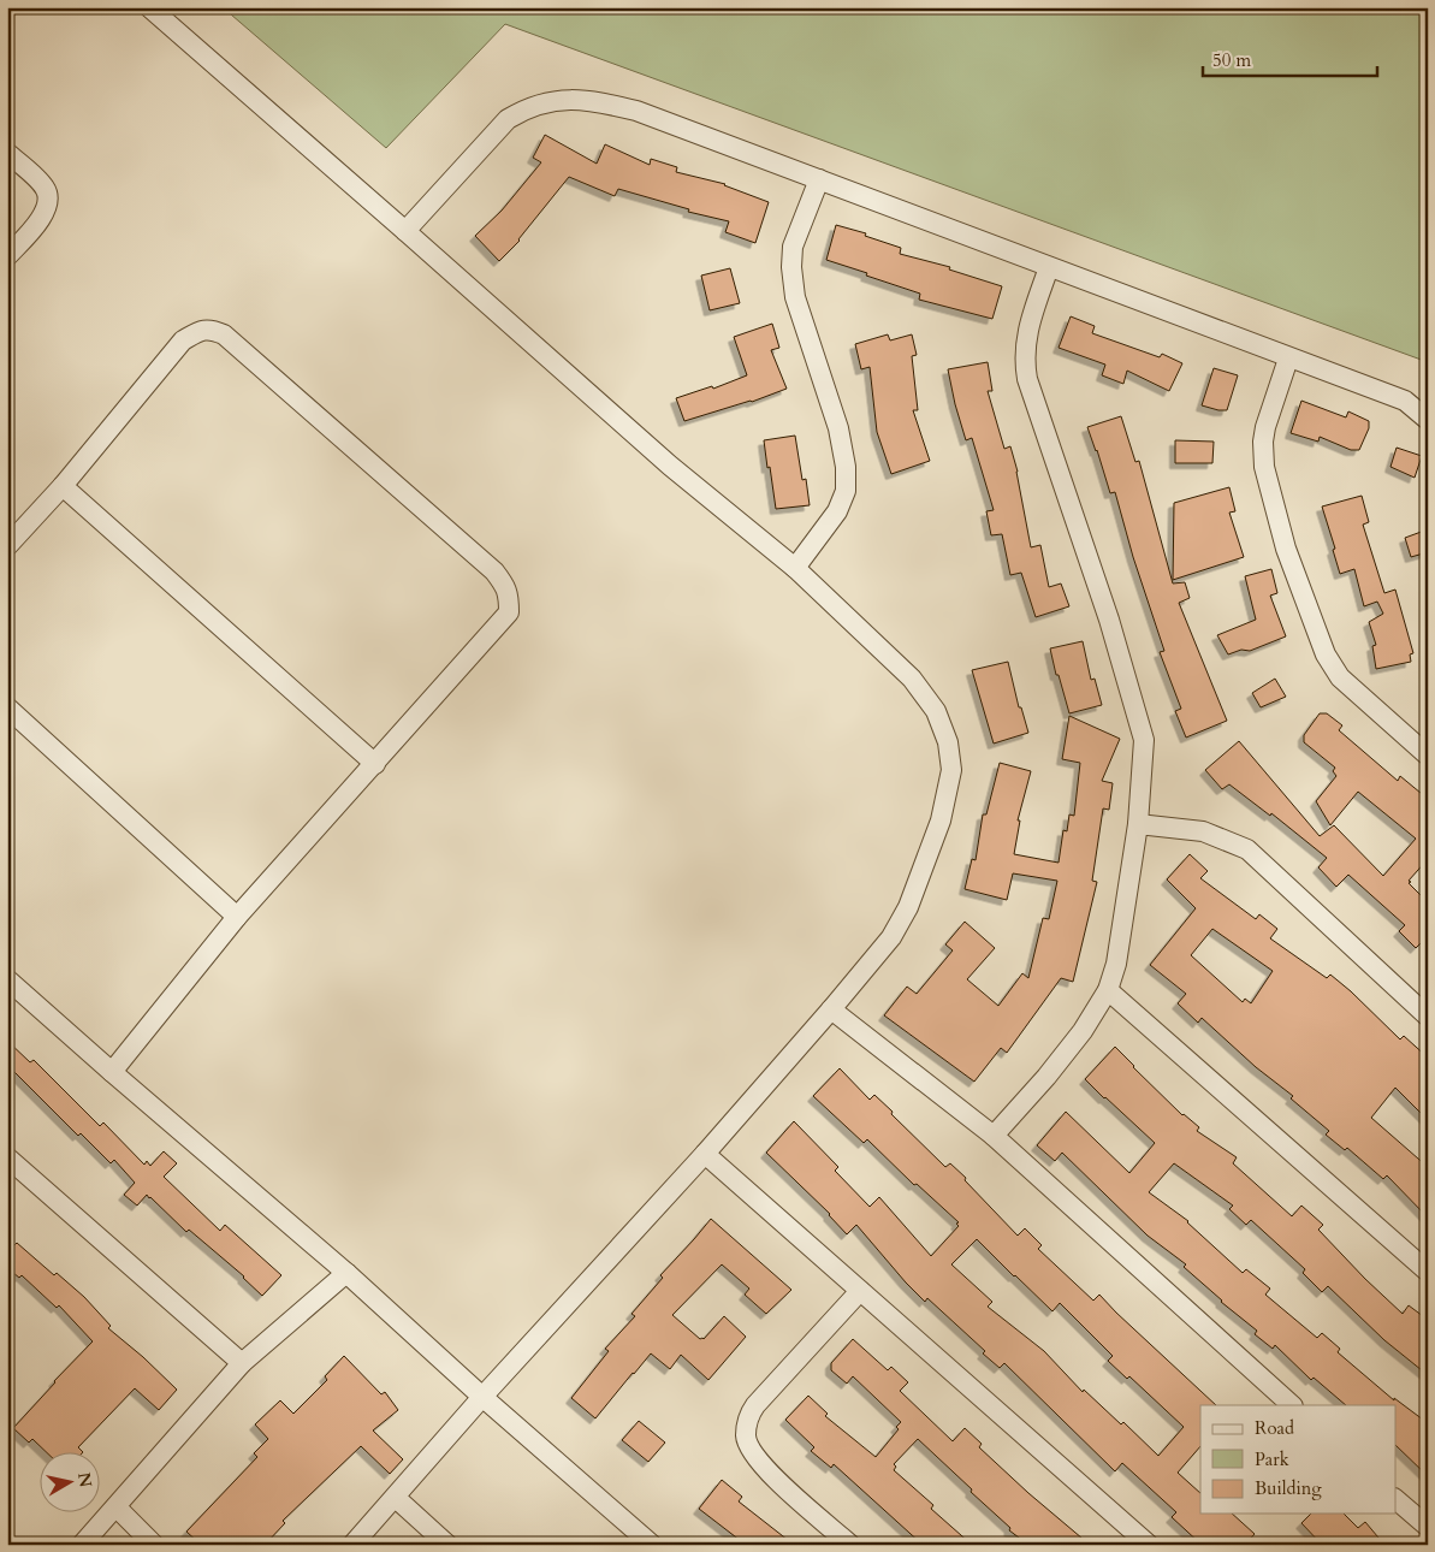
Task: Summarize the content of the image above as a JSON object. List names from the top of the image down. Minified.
{"legend":["Road","Park","Building"],"scale_bar":"50 m","north":"right"}
